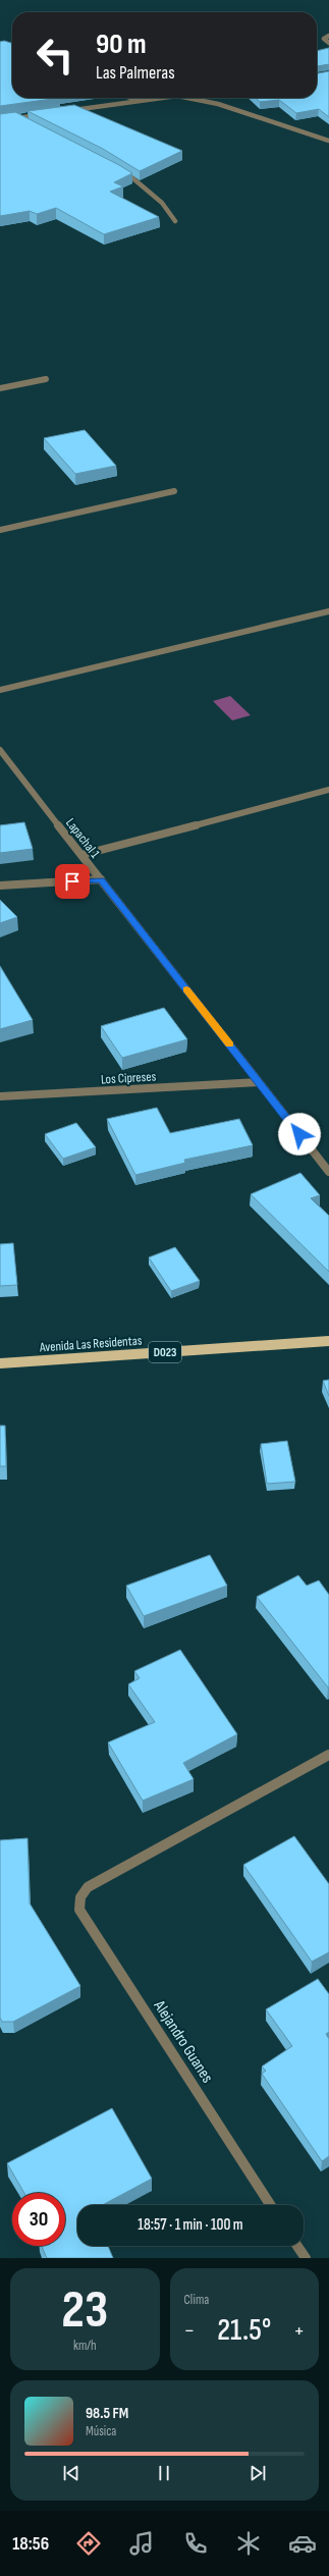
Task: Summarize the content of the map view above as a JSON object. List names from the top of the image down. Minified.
{"streets":{"main road":["Avenida Las Residentas","D023"],"street":["Lapachal 1","Los Cipreses","Alejandro Guanes"]},"crossings":[["Lapachal 1","Los Cipreses"]],"page":{"turn":["90 m","Las Palmeras"],"limit":"30","trip":"18:57 · 1 min · 100 m","tile":[["23","km/h"],"Clima"],"heat":["−","21.5°","+"],"song":["98.5 FM","Música"],"tabs":"18:56"}}
